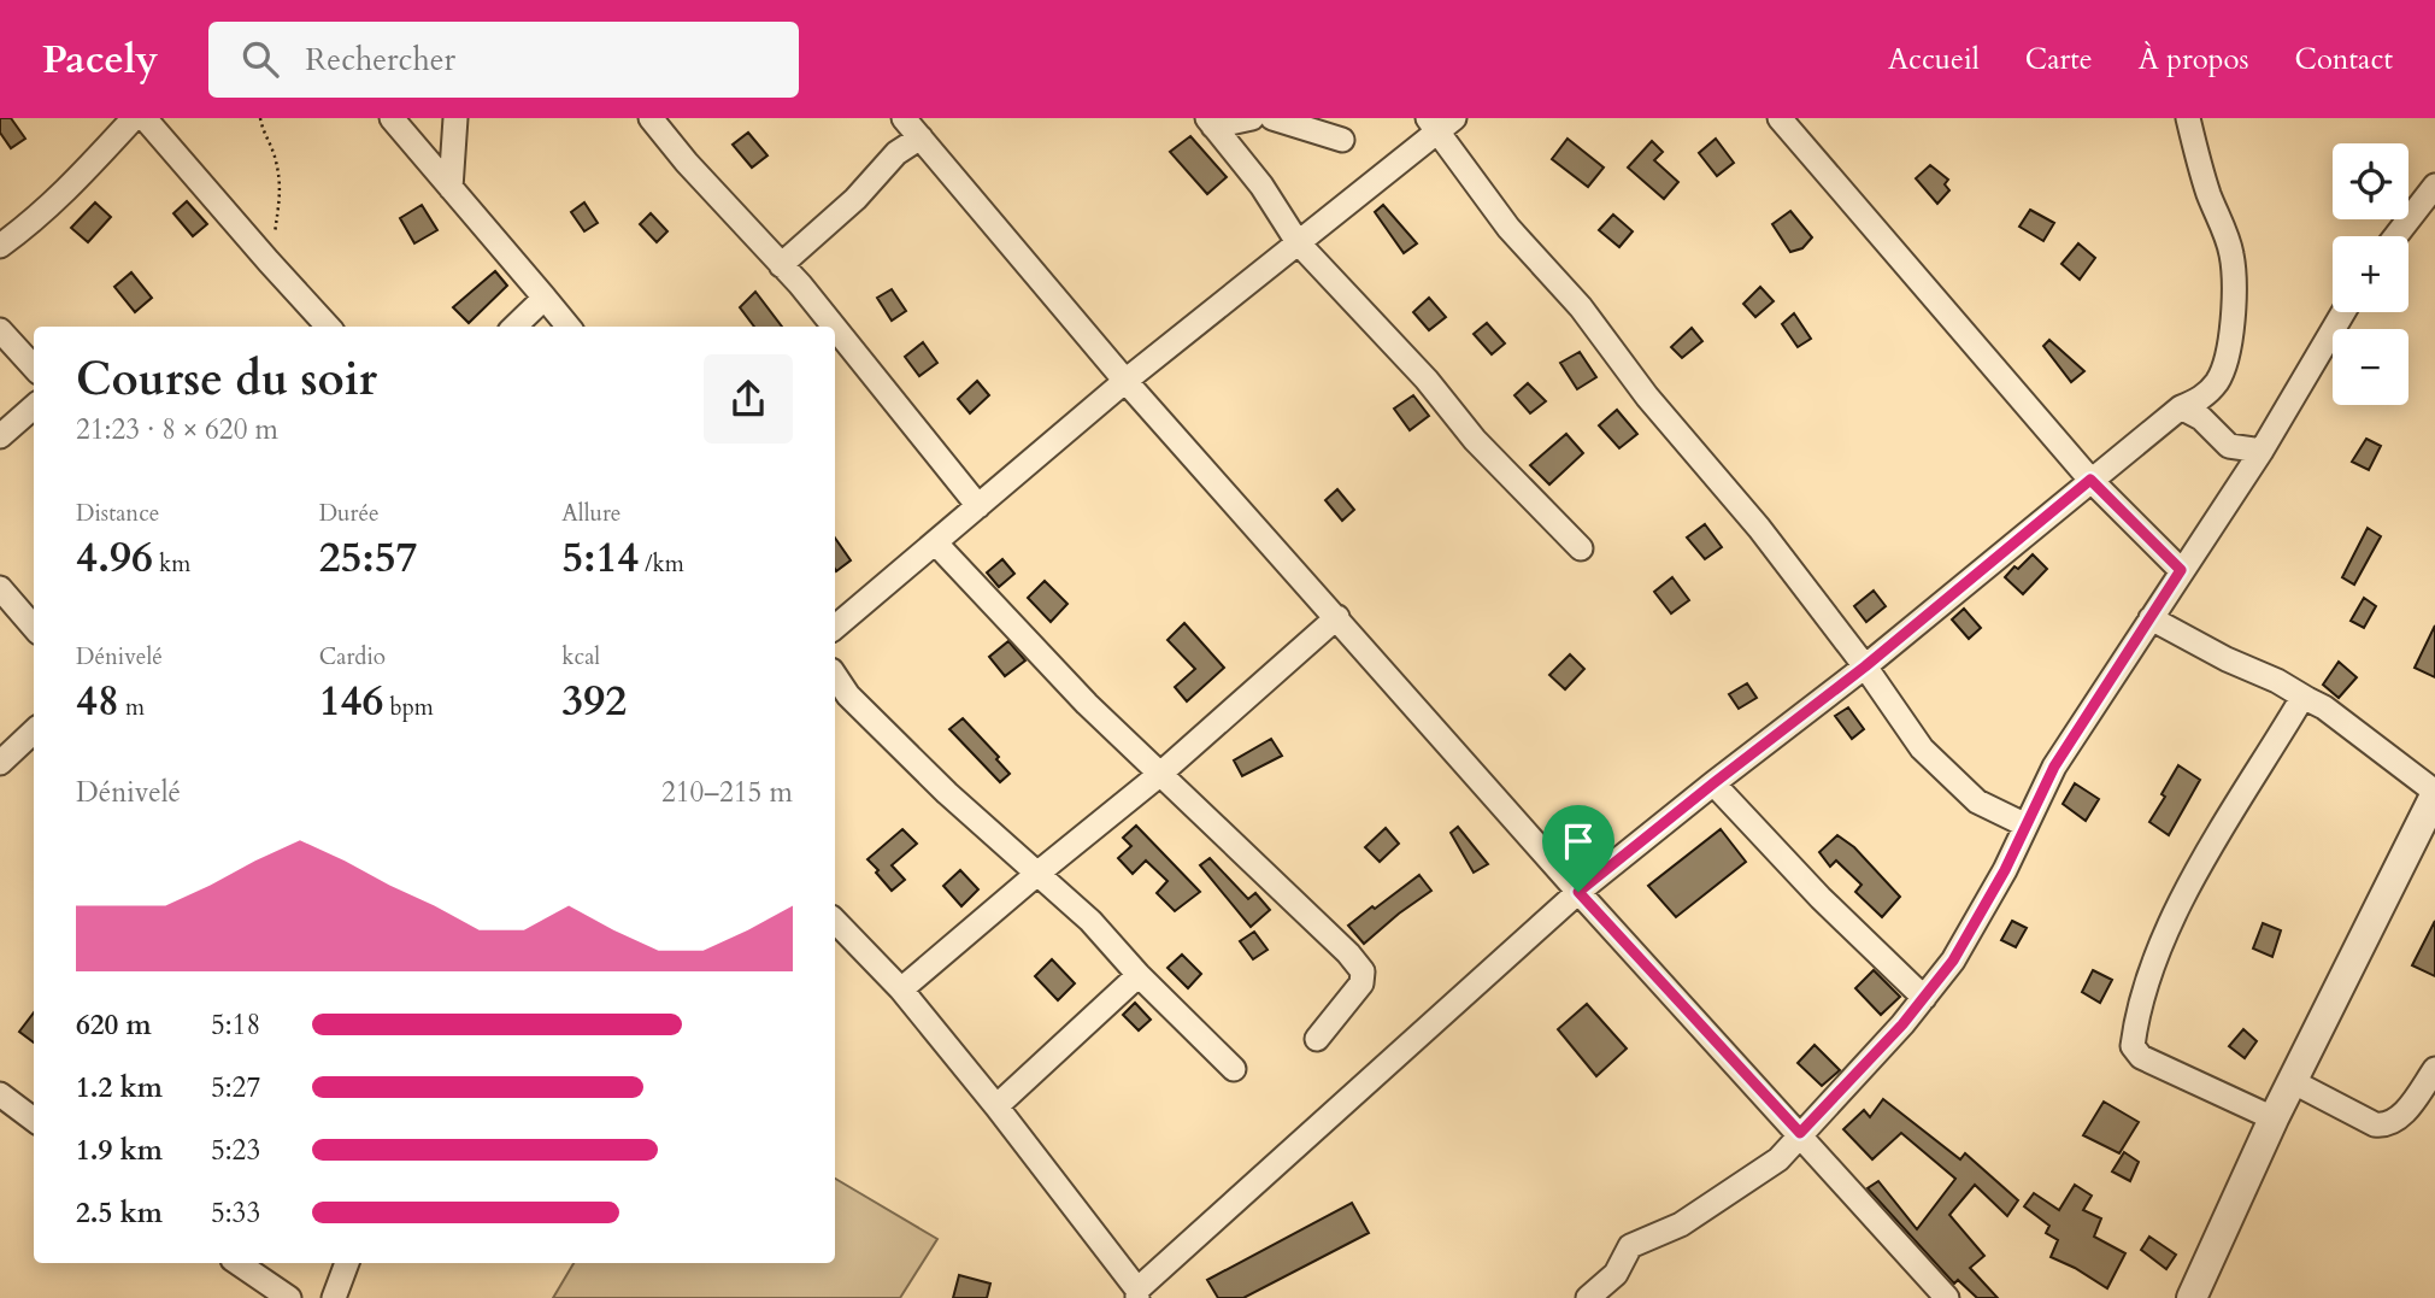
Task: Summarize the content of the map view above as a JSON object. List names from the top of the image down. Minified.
{"page":{"header":"Pacely","search":"Rechercher","nav":["Accueil","Carte","À propos","Contact"],"map_buttons":["+","−"],"heading":["Course du soir","21:23 · 8 × 620 m"],"stats":[["Distance","4.96 km"],["Durée","25:57"],["Allure","5:14 /km"],["Dénivelé","48 m"],["Cardio","146 bpm"],["kcal","392"]],"chart":["Dénivelé","210–215 m"],"list":[{"name":"620 m","note":"5:18"},{"name":"1.2 km","note":"5:27"},{"name":"1.9 km","note":"5:23"},{"name":"2.5 km","note":"5:33"}]}}
